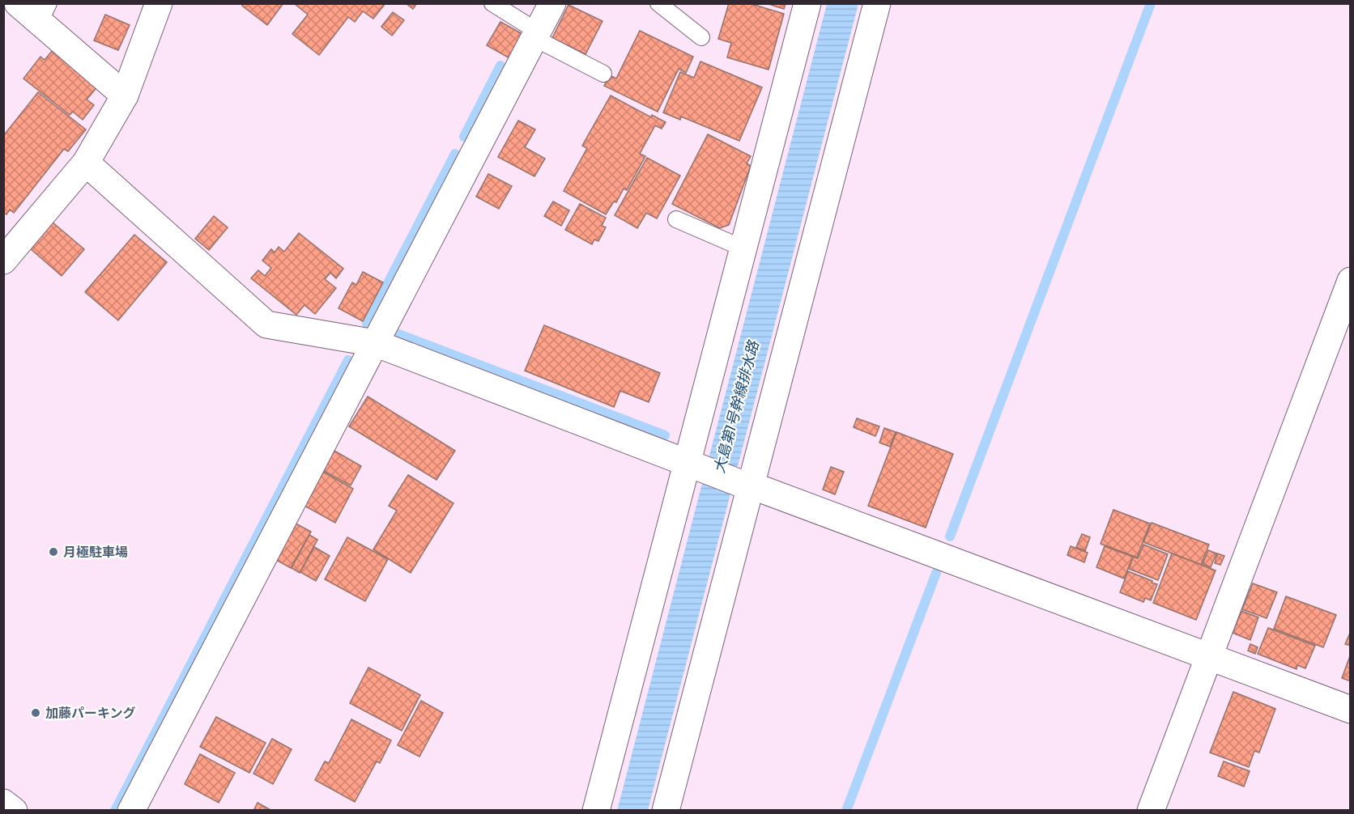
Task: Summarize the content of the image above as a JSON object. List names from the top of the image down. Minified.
{"water":["大島第1号幹線排水路"],"places":["月極駐車場","加藤パーキング"]}
